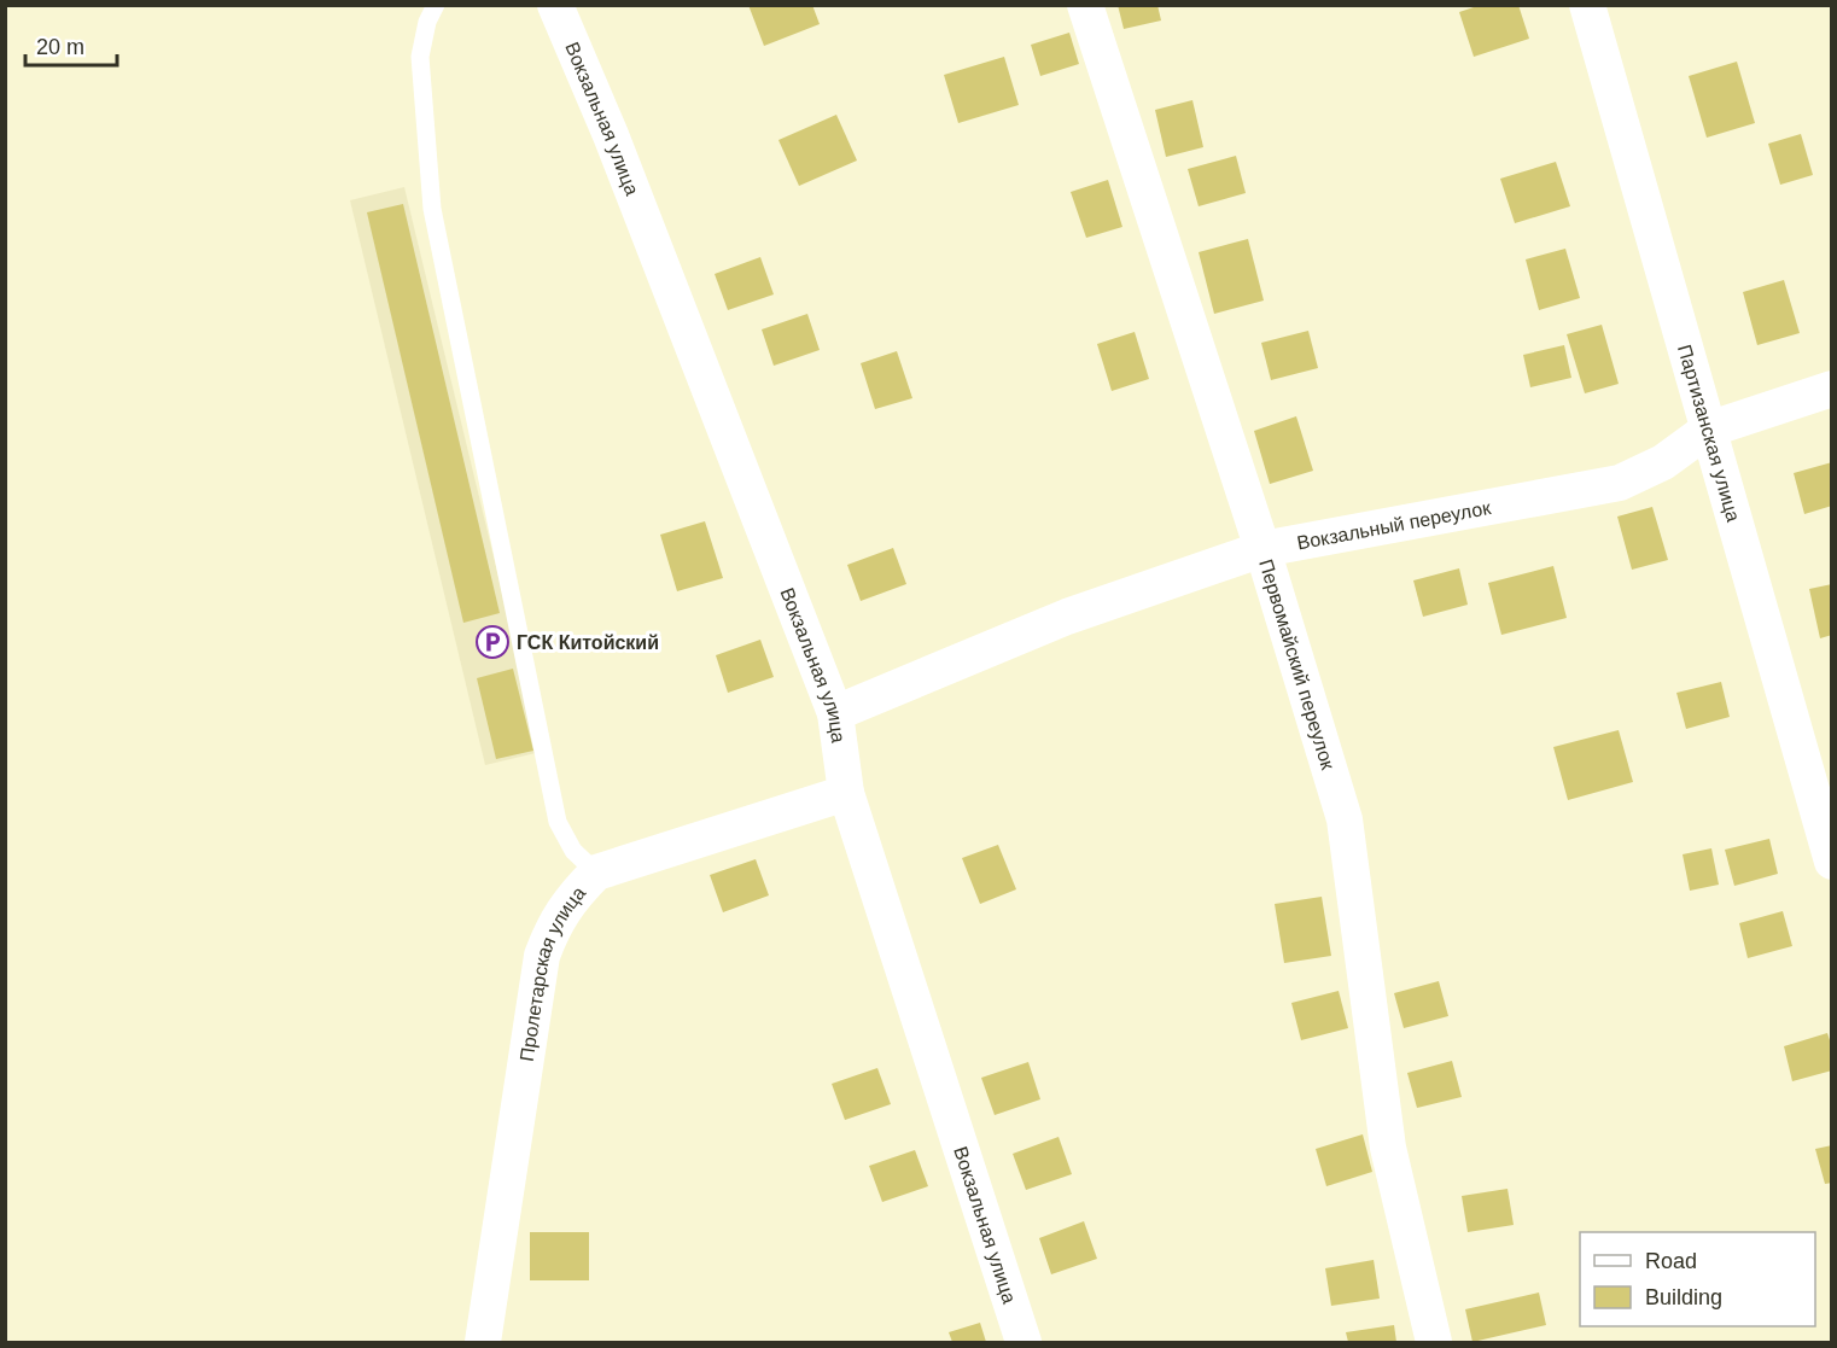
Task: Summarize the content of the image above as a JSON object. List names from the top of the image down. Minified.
{"streets":{"street":["Вокзальная улица","Партизанская улица","Вокзальный переулок","Первомайский переулок","Пролетарская улица"]},"crossings":[["Вокзальная улица","Вокзальный переулок"],["Вокзальная улица","Пролетарская улица"],["Партизанская улица","Вокзальный переулок"],["Вокзальный переулок","Первомайский переулок"]],"places":{"parking":["ГСК Китойский"]},"legend":["Road","Building"],"scale_bar":"20 m"}
